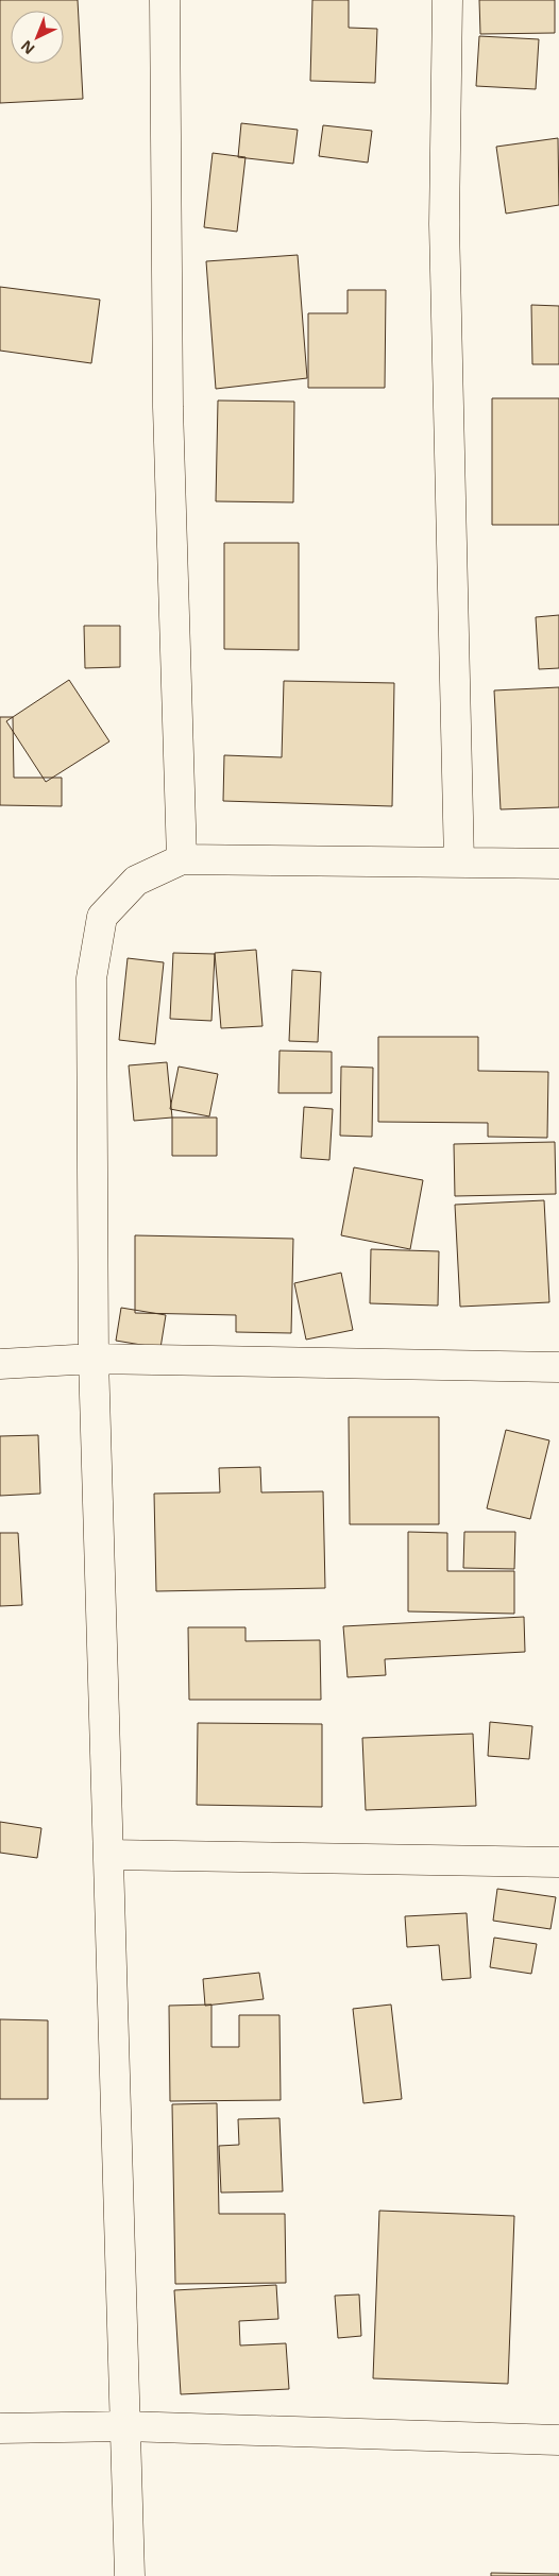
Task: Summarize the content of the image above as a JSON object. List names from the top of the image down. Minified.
{"north":"bottom left"}
